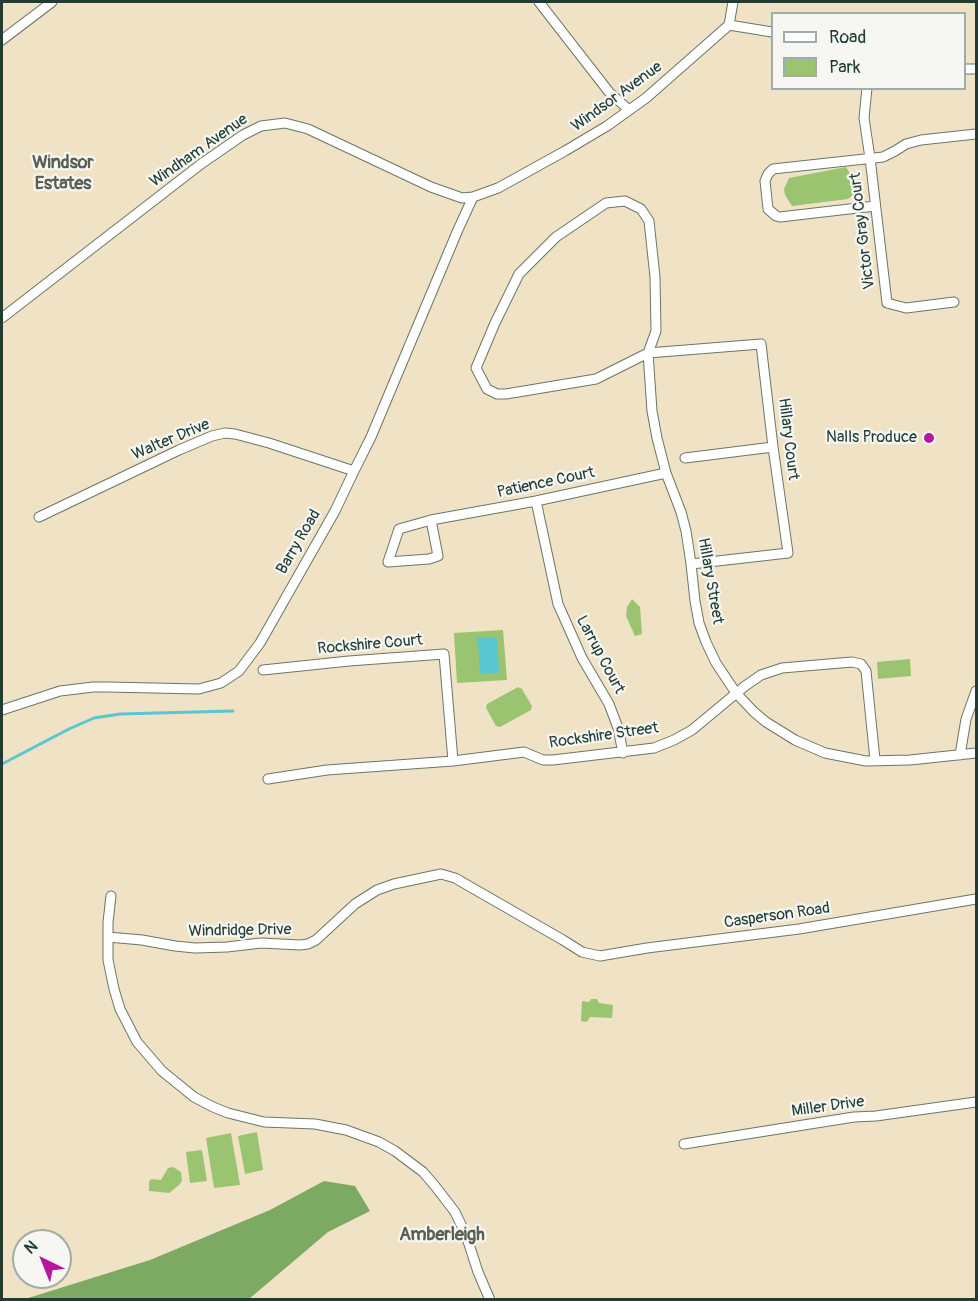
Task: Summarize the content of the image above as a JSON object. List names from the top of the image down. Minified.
{"streets":{"street":["Windsor Avenue","Windham Avenue","Victor Gray Court","Hillary Court","Walter Drive","Patience Court","Barry Road","Hillary Street","Rockshire Court","Larrup Court","Rockshire Street","Casperson Road","Windridge Drive","Miller Drive"]},"crossings":[["Windsor Avenue","Windham Avenue"],["Windsor Avenue","Barry Road"],["Windham Avenue","Barry Road"],["Hillary Court","Hillary Street"],["Walter Drive","Barry Road"],["Patience Court","Hillary Street"],["Patience Court","Larrup Court"],["Hillary Street","Rockshire Street"],["Rockshire Court","Rockshire Street"],["Larrup Court","Rockshire Street"],["Casperson Road","Windridge Drive"]],"districts":["Windsor Estates","Amberleigh"],"places":["Nalls Produce"],"legend":["Road","Park"],"north":"top left"}
